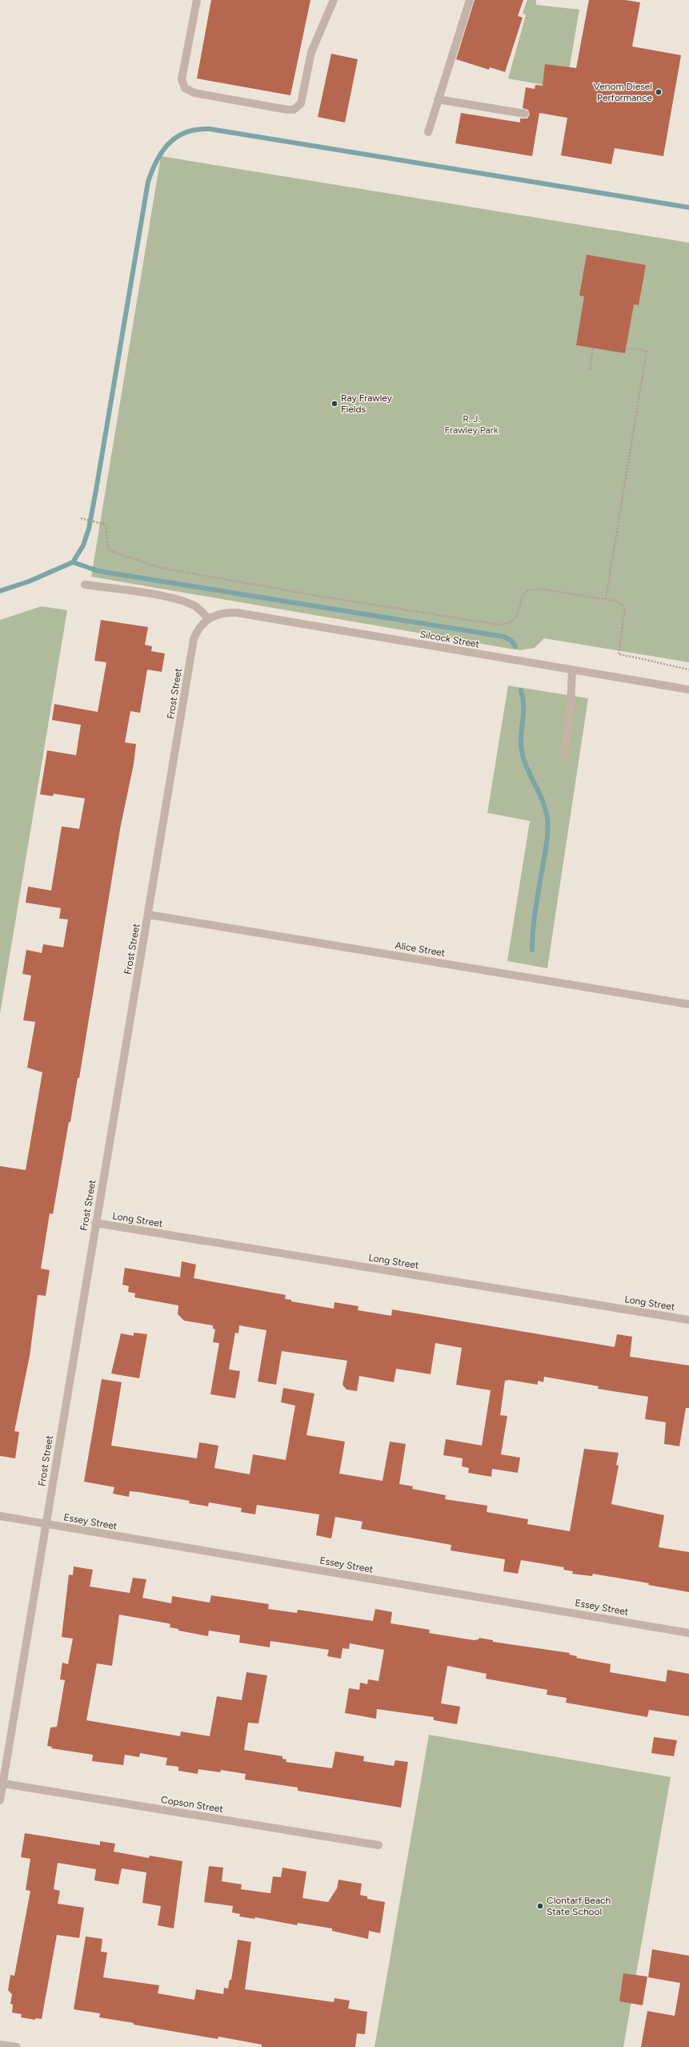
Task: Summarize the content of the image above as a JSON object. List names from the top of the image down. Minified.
{"streets":{"street":["Silcock Street","Frost Street","Alice Street","Long Street","Essey Street","Copson Street"]},"crossings":[["Silcock Street","Frost Street"],["Frost Street","Alice Street"],["Frost Street","Long Street"],["Frost Street","Essey Street"],["Frost Street","Copson Street"]],"parks":["R. J. Frawley Park"],"places":["Venom Diesel Performance","Ray Frawley Fields","Clontarf Beach State School"]}
